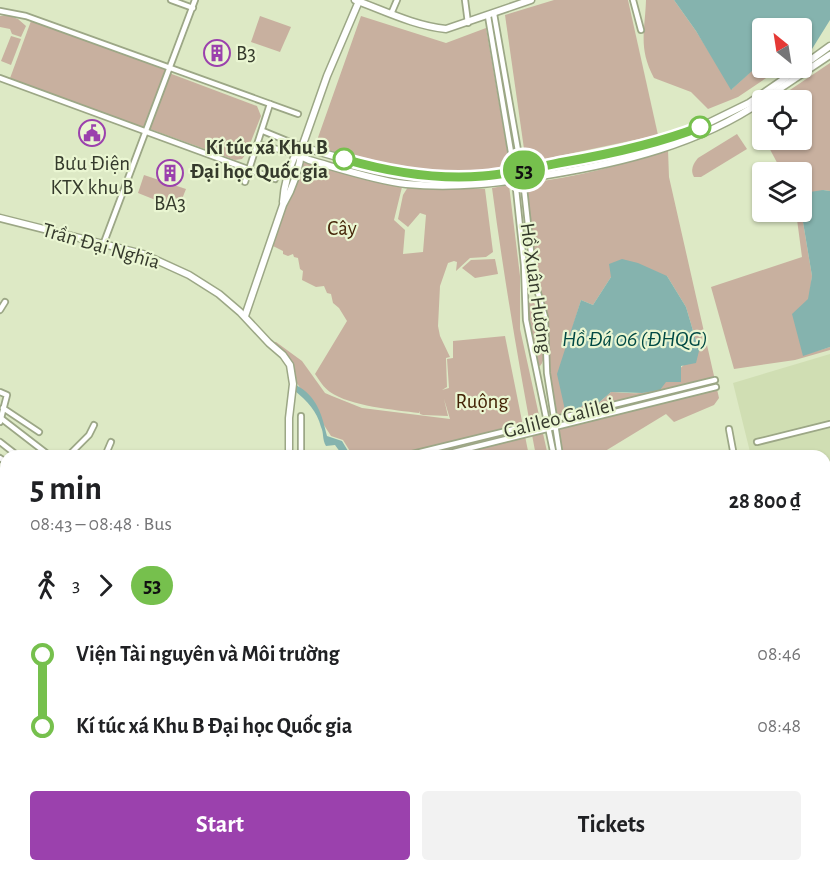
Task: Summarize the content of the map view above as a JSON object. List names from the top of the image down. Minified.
{"streets":{"street":["Trần Đại Nghĩa","Hồ Xuân Hương","Galileo Galilei"]},"crossings":[["Hồ Xuân Hương","Galileo Galilei"]],"water":["Hồ Đá 06 (ĐHQG)"],"parks":["Cây","Ruộng"],"places":{"building":["B3","BA3"],"public building":["Bưu Điện KTX khu B"],"other":["Kí túc xá Khu B Đại học Quốc gia"]},"lines":["bus line 53"],"north":"top left","page":{"on_map":"53","heading":["5 min","08:43 – 08:48 · Bus","28 800 ₫"],"legs":["3","53"],"list":[{"name":"Viện Tài nguyên và Môi trường","value":"08:46"},{"name":"Kí túc xá Khu B Đại học Quốc gia","value":"08:48"}],"buttons":["Start","Tickets"]}}
